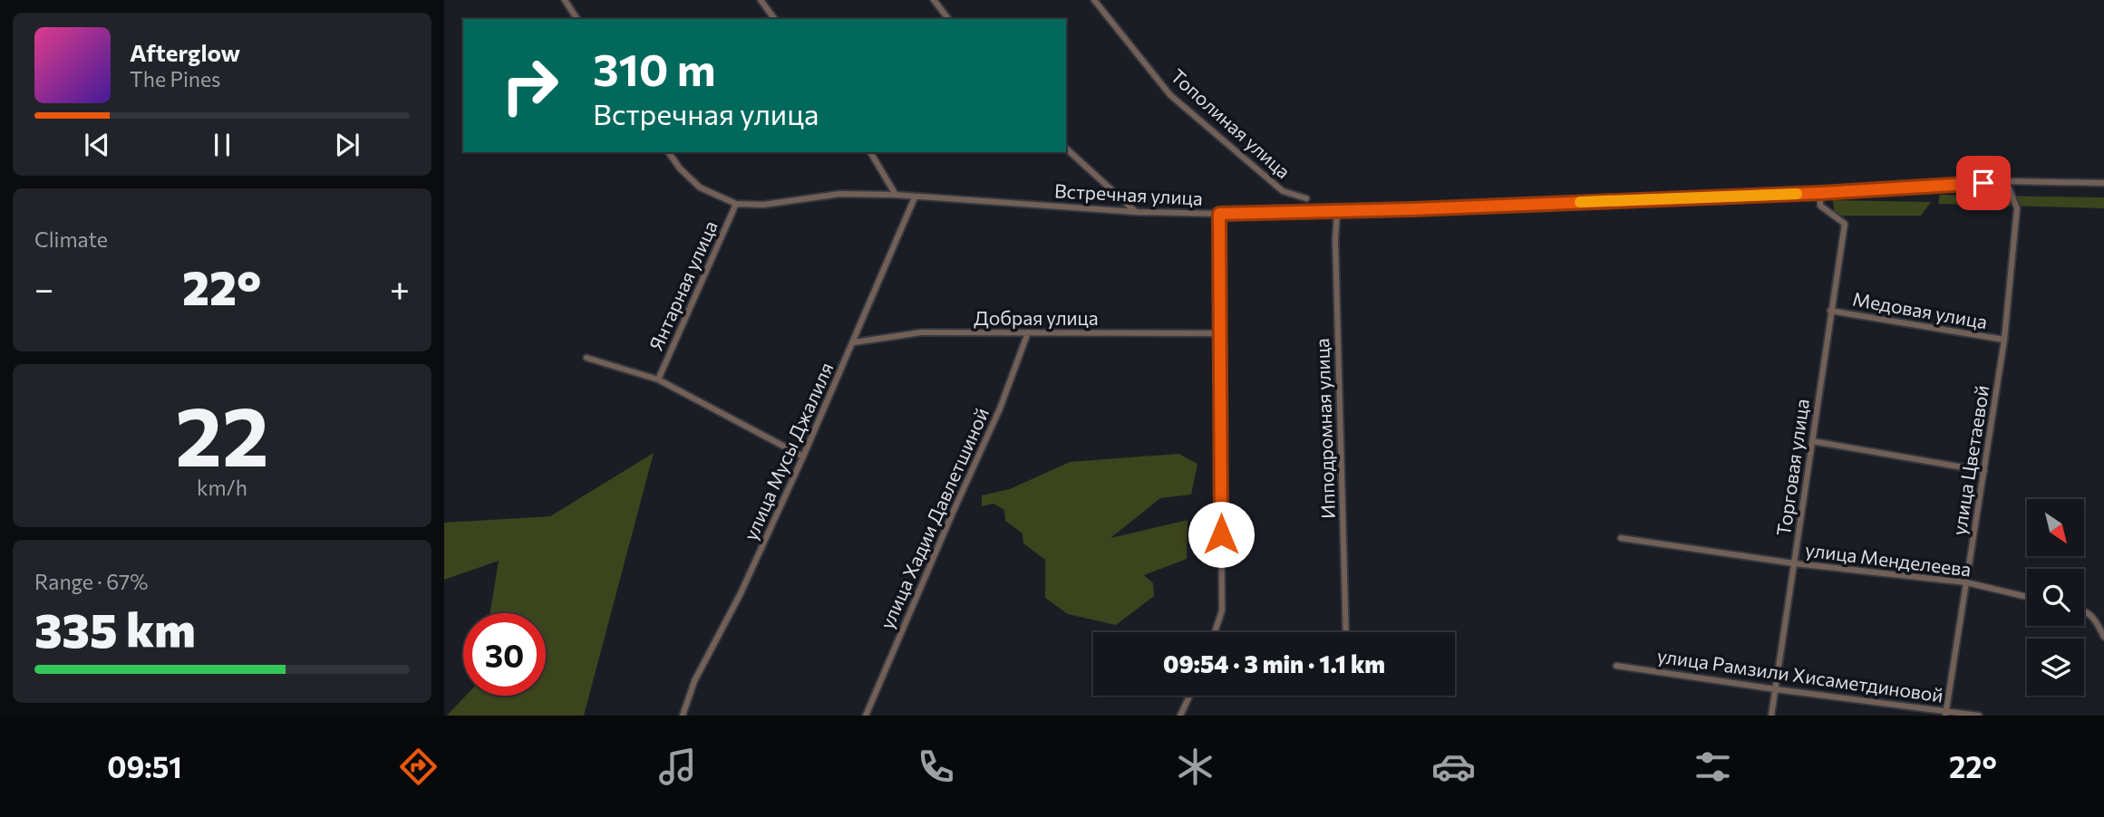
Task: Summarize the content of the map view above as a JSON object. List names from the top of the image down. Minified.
{"streets":{"street":["Тополиная улица","Встречная улица","Янтарная улица","Медовая улица","Добрая улица","Ипподромная улица","улица Мусы Джалиля","улица Цветаевой","Торговая улица","улица Хадии Давлетшиной","улица Менделеева","улица Рамзили Хисаметдиновой"]},"crossings":[["Встречная улица","Янтарная улица"],["Встречная улица","Ипподромная улица"],["Встречная улица","улица Мусы Джалиля"],["Встречная улица","улица Цветаевой"],["Встречная улица","Торговая улица"],["Медовая улица","улица Цветаевой"],["Медовая улица","Торговая улица"],["Добрая улица","улица Мусы Джалиля"],["Добрая улица","улица Хадии Давлетшиной"],["улица Цветаевой","улица Менделеева"],["улица Цветаевой","улица Рамзили Хисаметдиновой"],["Торговая улица","улица Менделеева"],["Торговая улица","улица Рамзили Хисаметдиновой"]],"north":"bottom right","page":{"turn":["310 m","Встречная улица"],"song":["Afterglow","The Pines"],"tile":["Climate",["22","km/h"],["Range · 67%","335 km"]],"heat":["−","22°","+"],"limit":"30","trip":"09:54 · 3 min · 1.1 km","tabs":["09:51","22°"]}}
